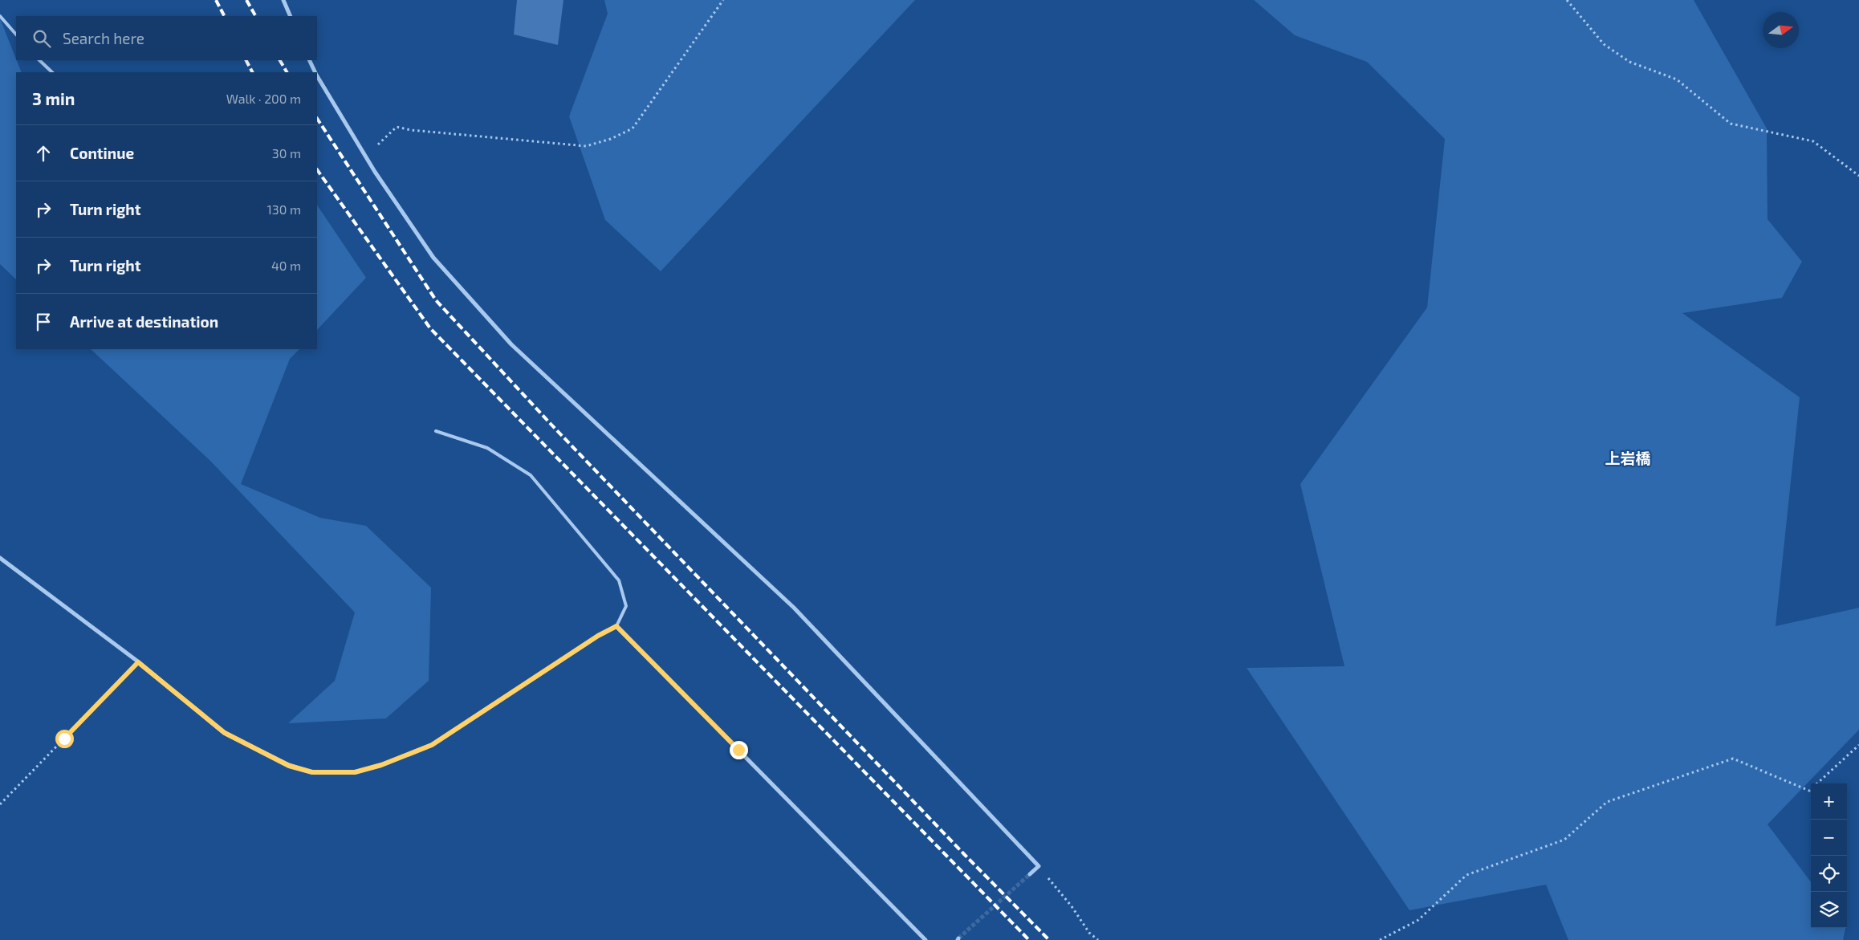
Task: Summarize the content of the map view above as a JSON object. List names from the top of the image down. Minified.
{"districts":["上岩橋"],"north":"right","page":{"search":"Search here","heading":["3 min","Walk · 200 m"],"list":[["Continue","30 m"],["Turn right","130 m"],["Turn right","40 m"],"Arrive at destination"],"map_buttons":["+","−"]}}
